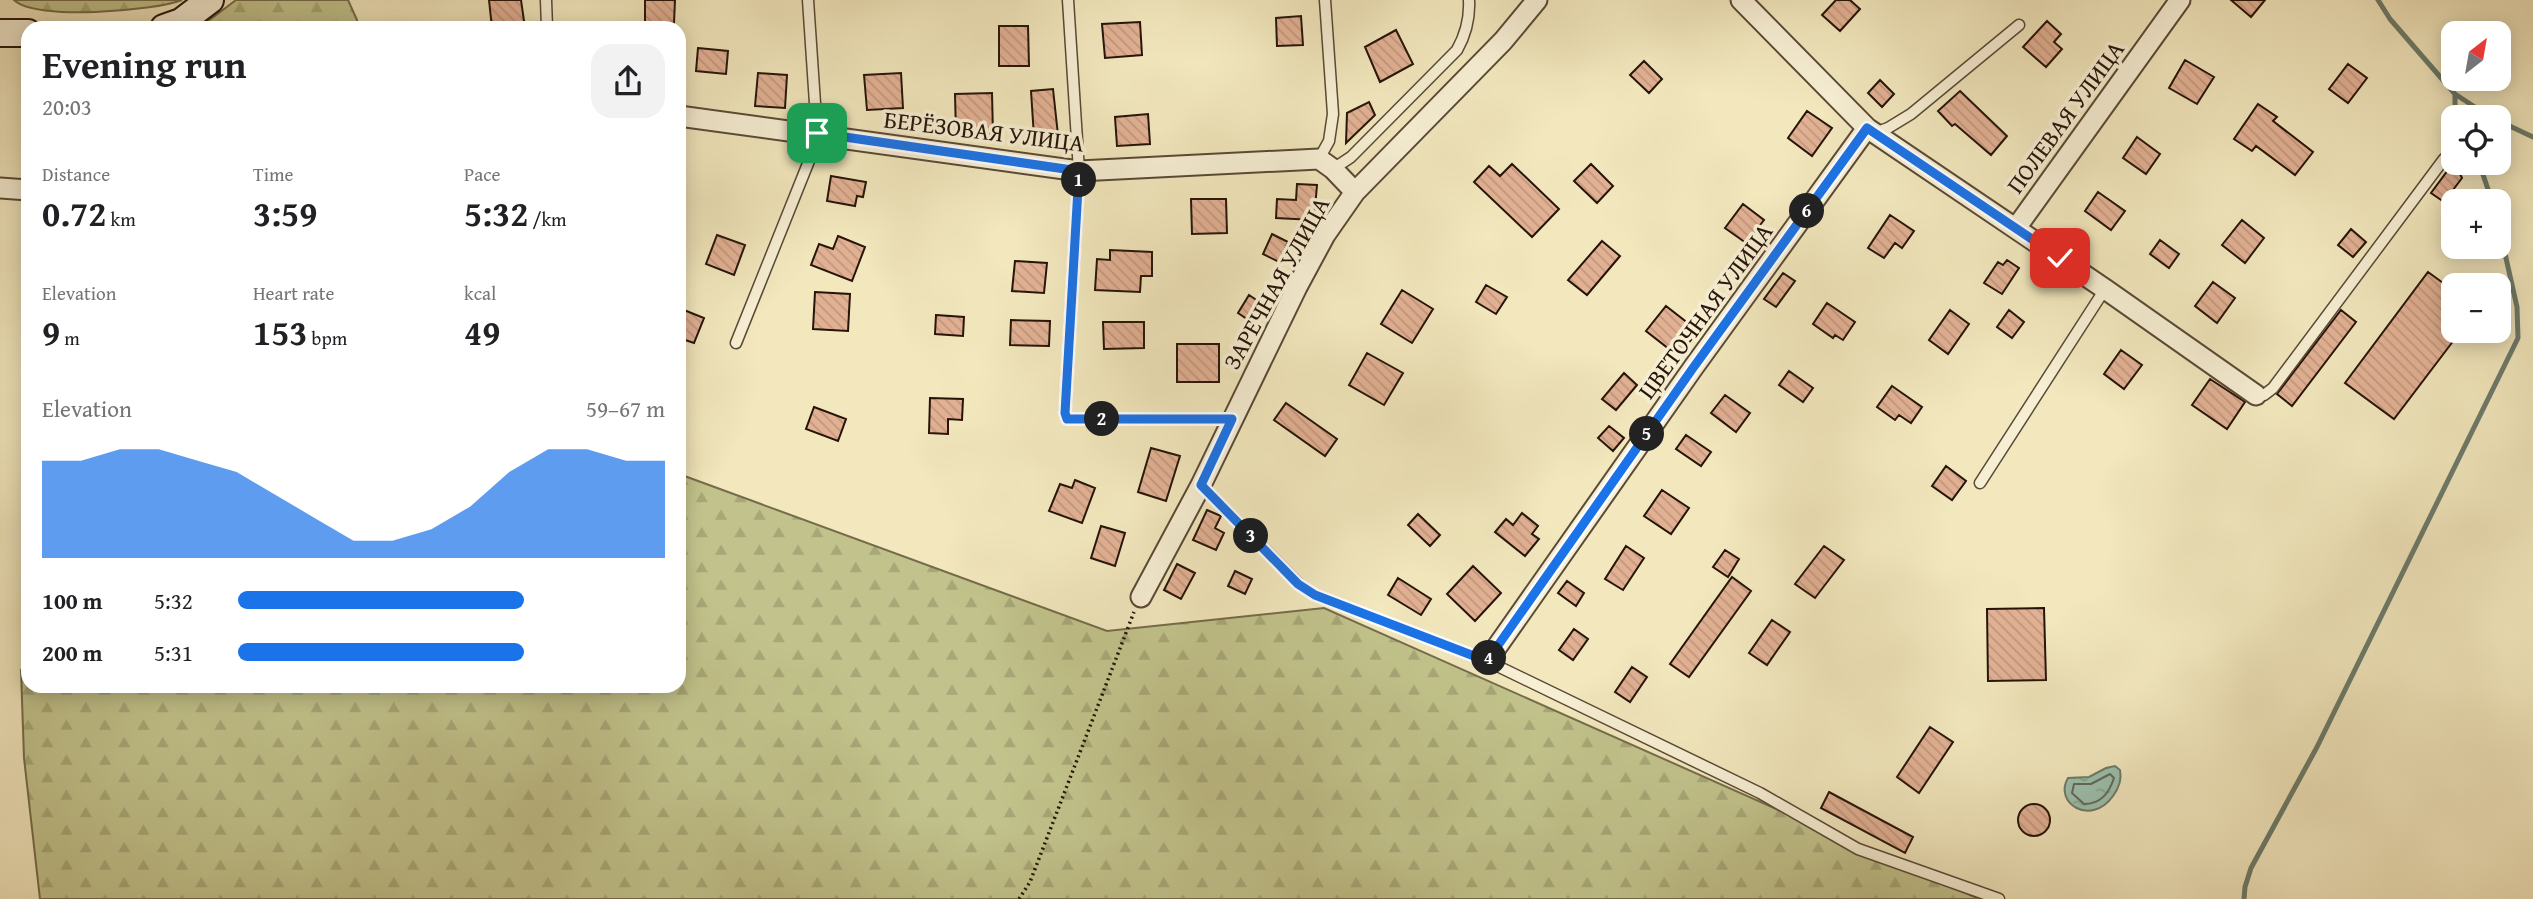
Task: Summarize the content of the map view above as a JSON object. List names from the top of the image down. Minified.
{"streets":{"street":["ПОЛЕВАЯ УЛИЦА","БЕРЁЗОВАЯ УЛИЦА","ЗАРЕЧНАЯ УЛИЦА","ЦВЕТОЧНАЯ УЛИЦА"]},"north":"top right","page":{"map_buttons":["+","−"],"heading":["Evening run","20:03"],"stats":[["Distance","0.72 km"],["Time","3:59"],["Pace","5:32 /km"],["Elevation","9 m"],["Heart rate","153 bpm"],["kcal","49"]],"pins":["1","6","2","5","3","4"],"chart":["Elevation","59–67 m"],"list":[{"name":"100 m","note":"5:32"},{"name":"200 m","note":"5:31"}]}}
